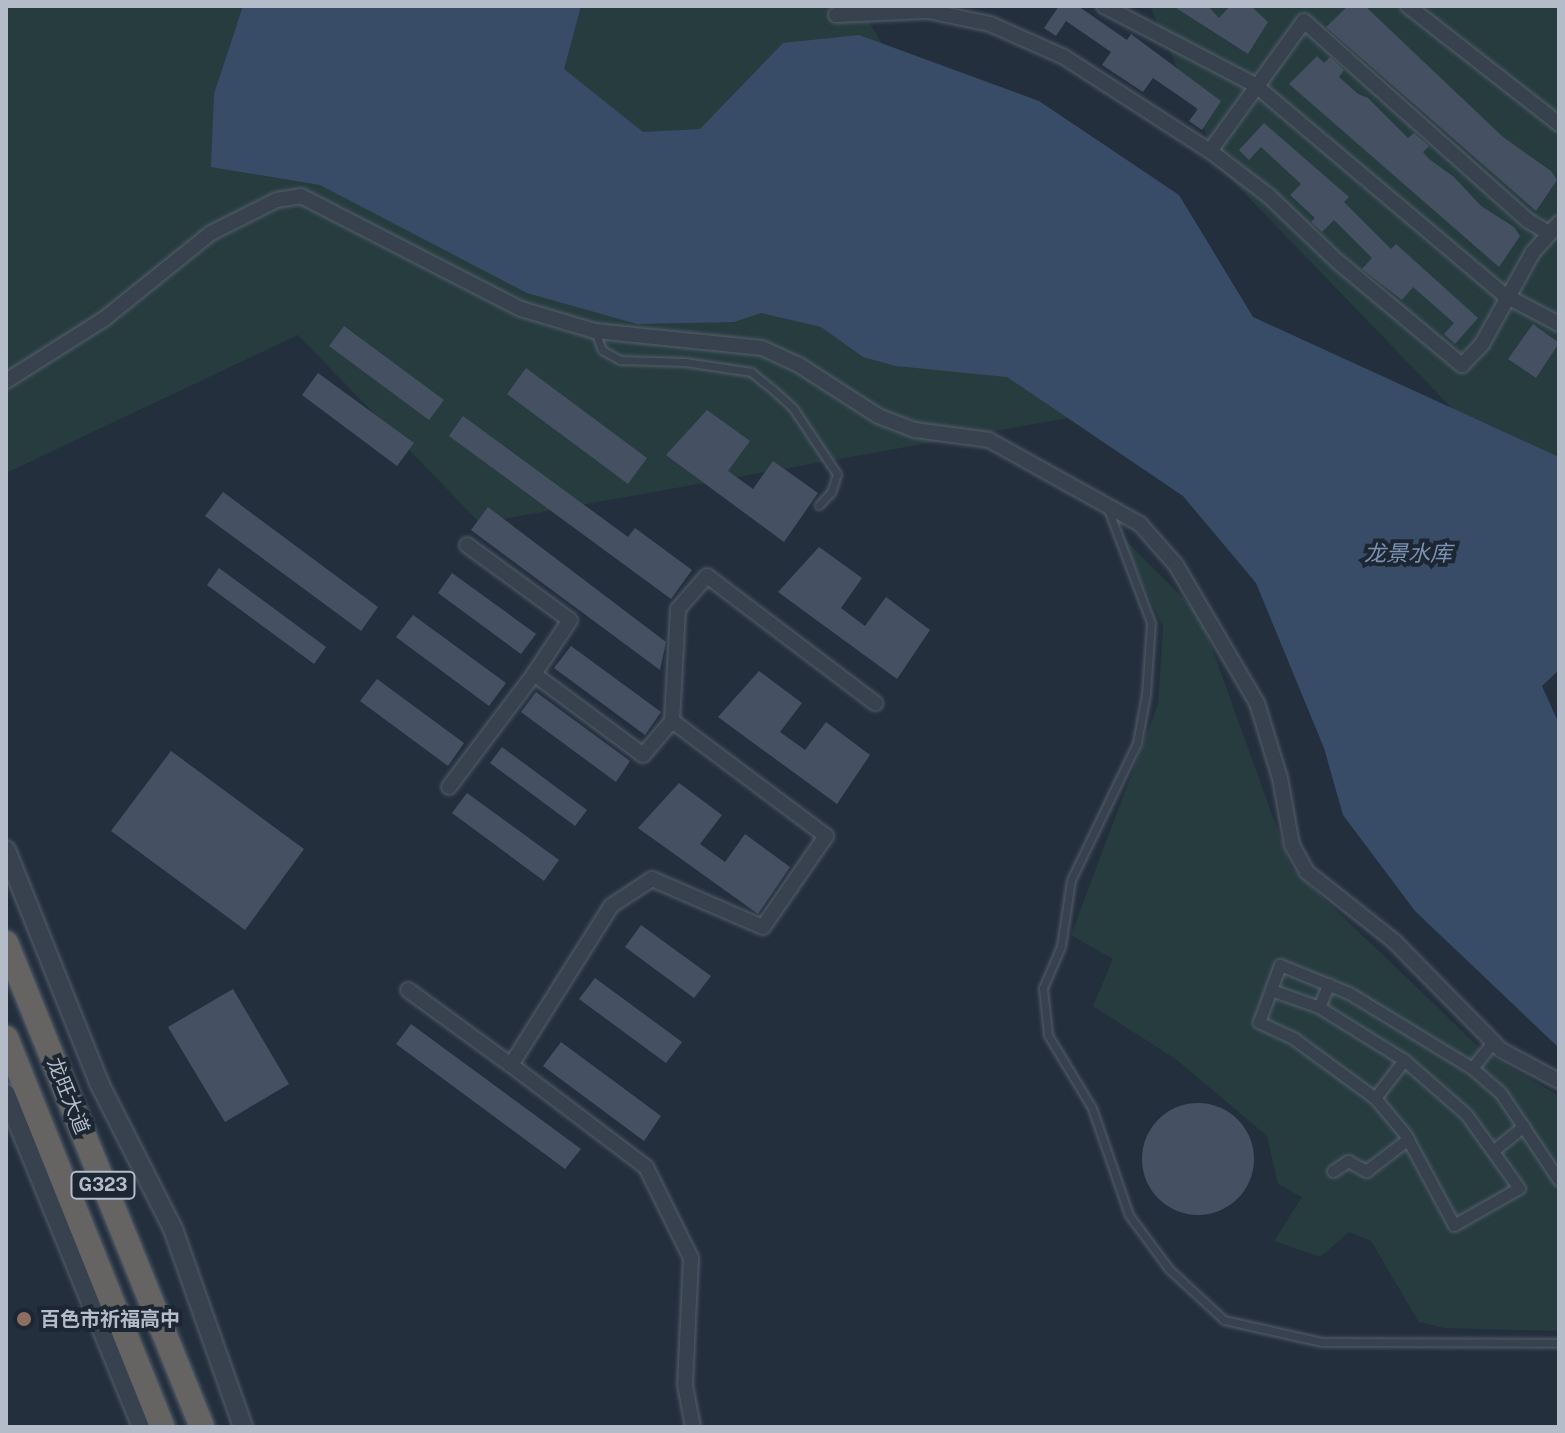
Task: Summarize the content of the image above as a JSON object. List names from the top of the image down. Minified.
{"streets":{"highway":["龙旺大道","G323"]},"water":["龙景水库"],"places":["百色市祈福高中"]}
